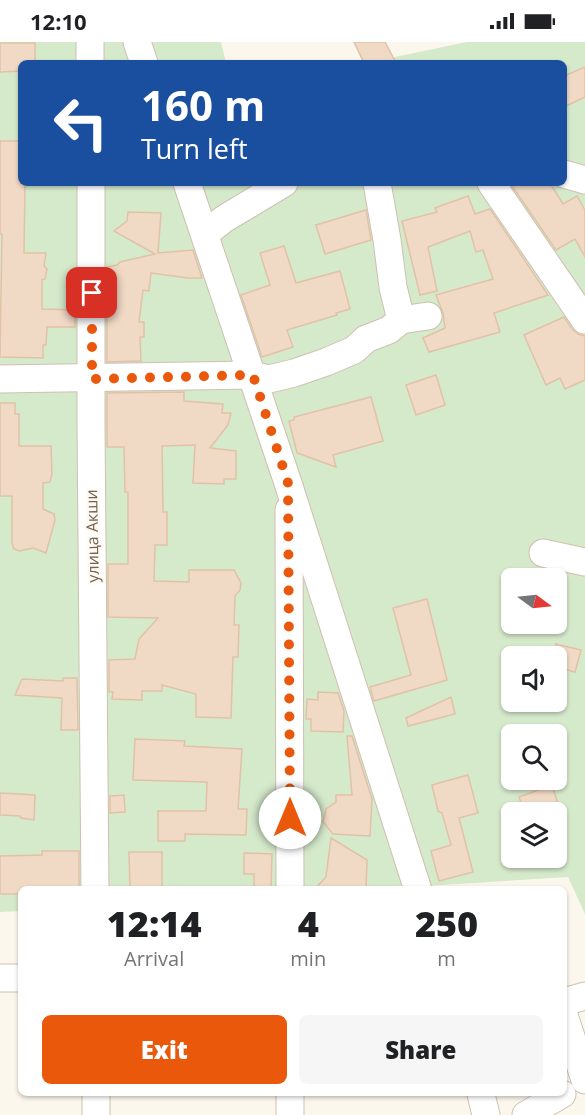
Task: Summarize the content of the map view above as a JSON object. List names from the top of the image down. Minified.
{"streets":{"street":["улица Акши"]},"north":"right","page":{"status":"12:10","turn":["160 m","Turn left"],"eta":["12:14","Arrival","4","min","250","m"],"buttons":["Exit","Share"]}}
